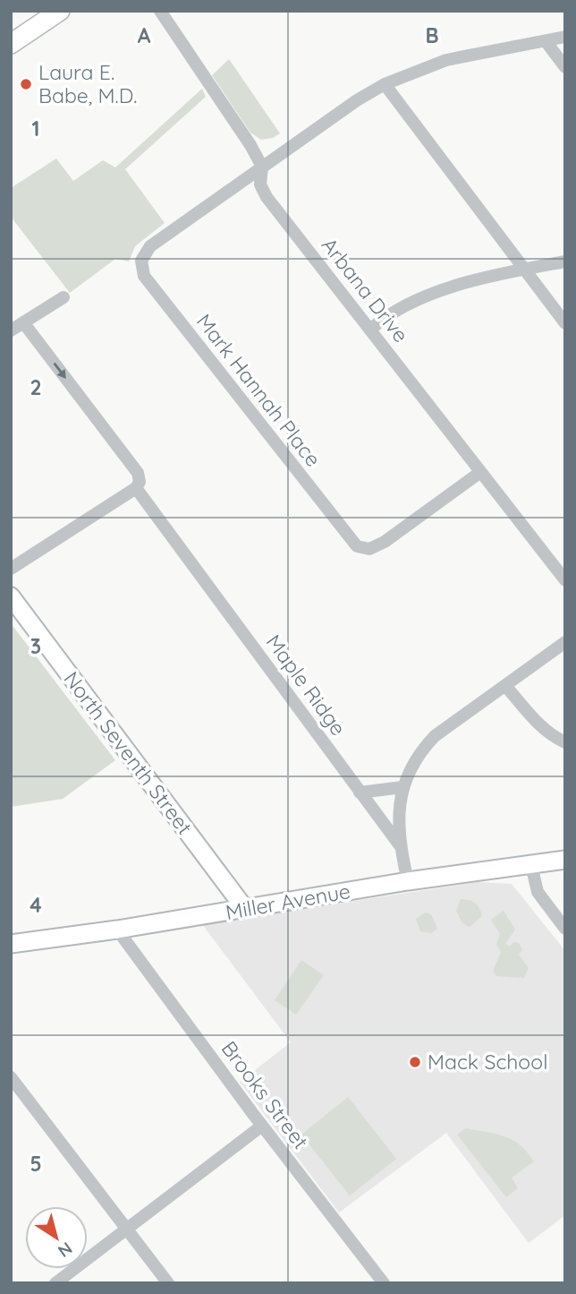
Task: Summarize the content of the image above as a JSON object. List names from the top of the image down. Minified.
{"streets":{"main road":["North Seventh Street","Miller Avenue"],"street":["Arbana Drive","Mark Hannah Place","Maple Ridge","Brooks Street"]},"crossings":[["Arbana Drive","Mark Hannah Place"],["North Seventh Street","Miller Avenue"],["Miller Avenue","Brooks Street"]],"places":["Laura E. Babe, M.D.","Mack School"],"north":"bottom right","grid":{"columns":["A","B"],"rows":["1","2","3","4","5"]}}
